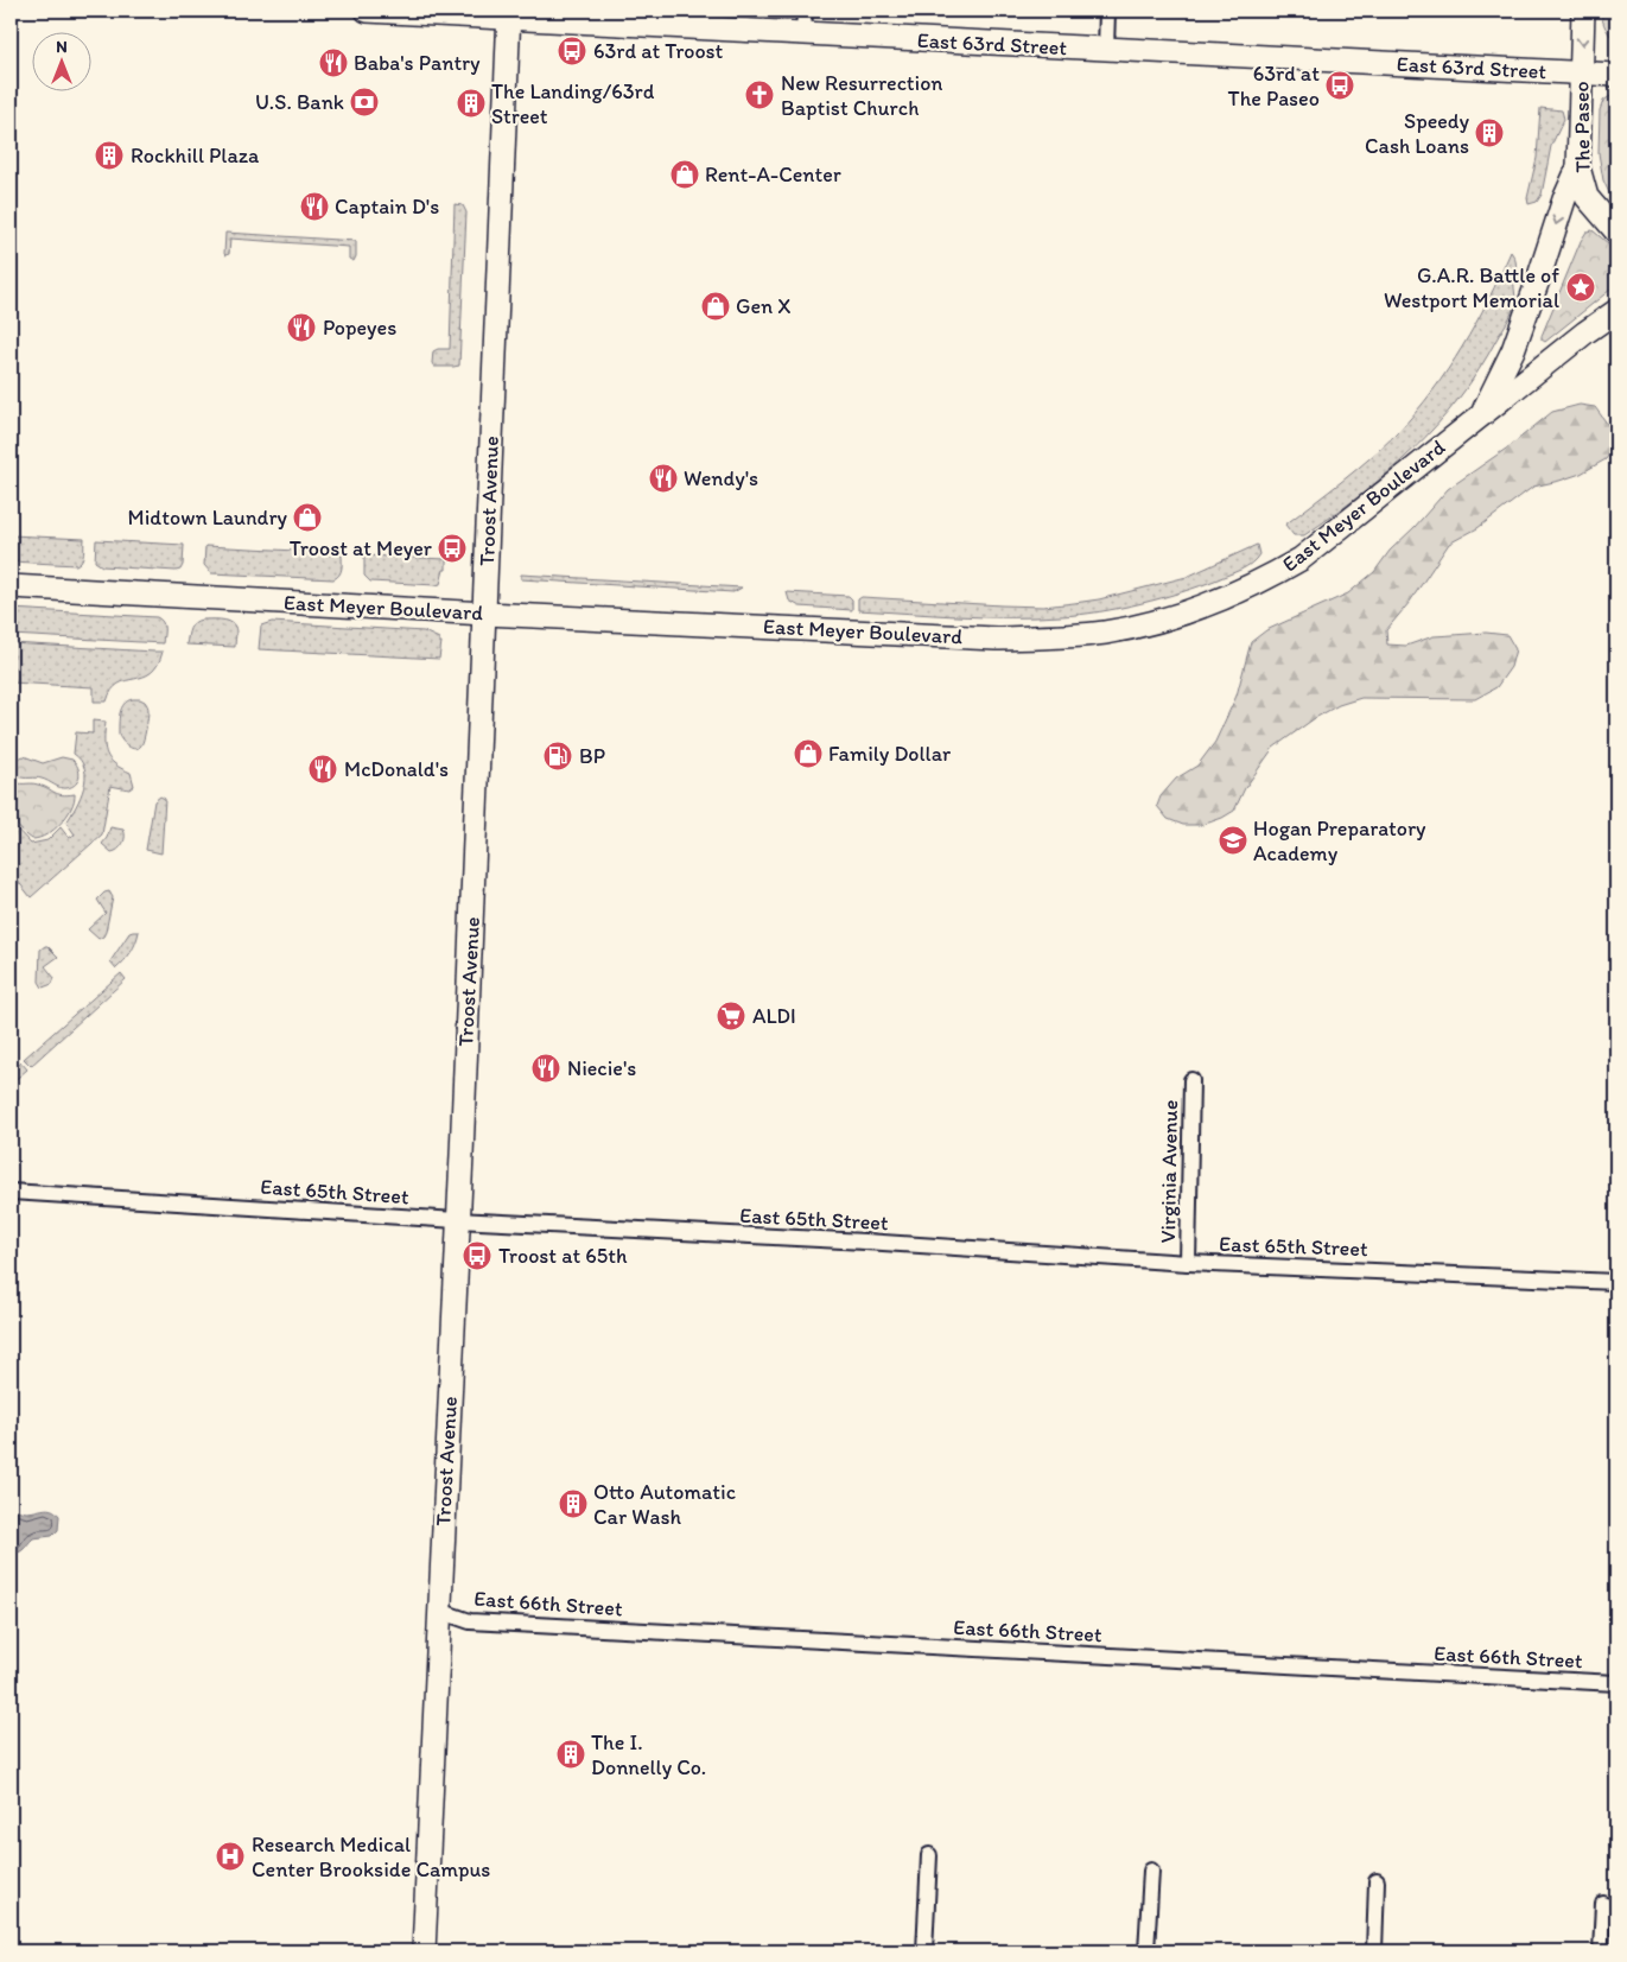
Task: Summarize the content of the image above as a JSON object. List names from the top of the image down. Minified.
{"streets":{"main road":["East 63rd Street","The Paseo","Troost Avenue","East Meyer Boulevard"],"street":["Virginia Avenue","East 65th Street","East 66th Street"]},"crossings":[["East 63rd Street","The Paseo"],["East 63rd Street","Troost Avenue"],["Troost Avenue","East Meyer Boulevard"],["Troost Avenue","East 65th Street"],["Troost Avenue","East 66th Street"],["Virginia Avenue","East 65th Street"]],"places":{"bus stop":["63rd at Troost","63rd at The Paseo","Troost at Meyer","Troost at 65th"],"restaurant":["Baba's Pantry","Captain D's","Popeyes","Wendy's","McDonald's","Niecie's"],"church":["New Resurrection Baptist Church"],"bank":["U.S. Bank"],"building":["The Landing/63rd Street","Speedy Cash Loans","Rockhill Plaza","Otto Automatic Car Wash","The I. Donnelly Co."],"shop":["Rent-A-Center","Gen X","Midtown Laundry","Family Dollar"],"place":["G.A.R. Battle of Westport Memorial"],"fuel station":["BP"],"school or university":["Hogan Preparatory Academy"],"supermarket":["ALDI"],"hospital":["Research Medical Center Brookside Campus"]},"north":"top"}
